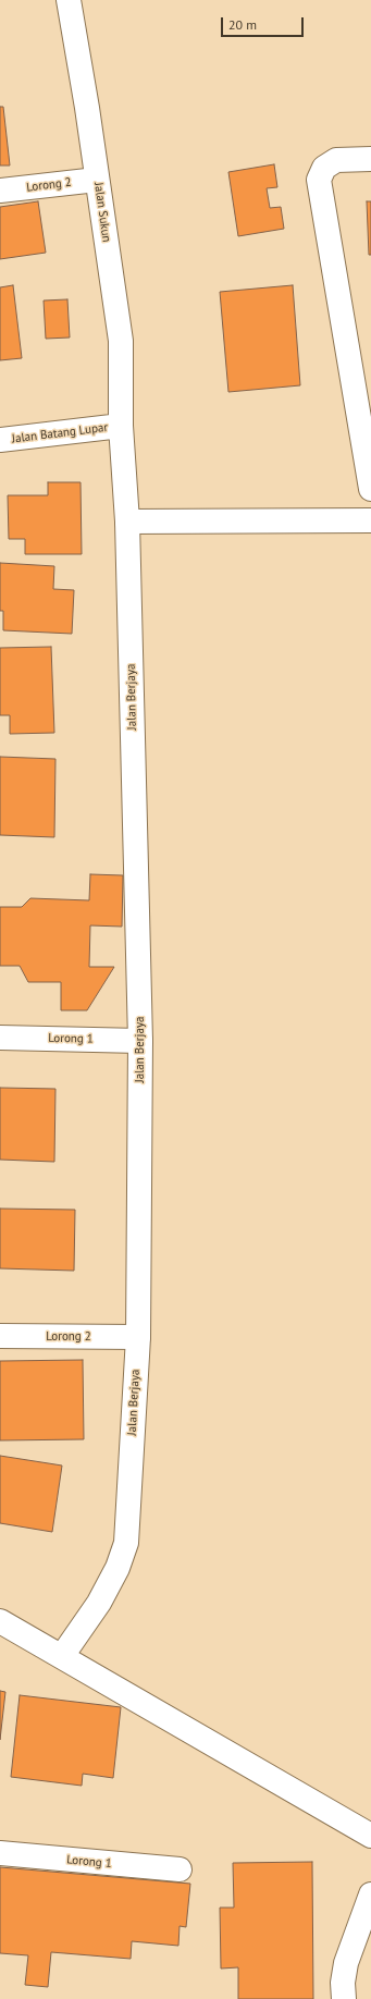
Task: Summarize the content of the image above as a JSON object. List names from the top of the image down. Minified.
{"streets":{"street":["Lorong 2","Jalan Sukun","Jalan Batang Lupar","Jalan Berjaya","Lorong 1"]},"crossings":[["Lorong 2","Jalan Sukun"],["Lorong 2","Jalan Berjaya"],["Jalan Sukun","Jalan Batang Lupar"],["Jalan Sukun","Jalan Berjaya"],["Jalan Batang Lupar","Jalan Berjaya"],["Jalan Berjaya","Lorong 1"]],"scale_bar":"20 m"}
